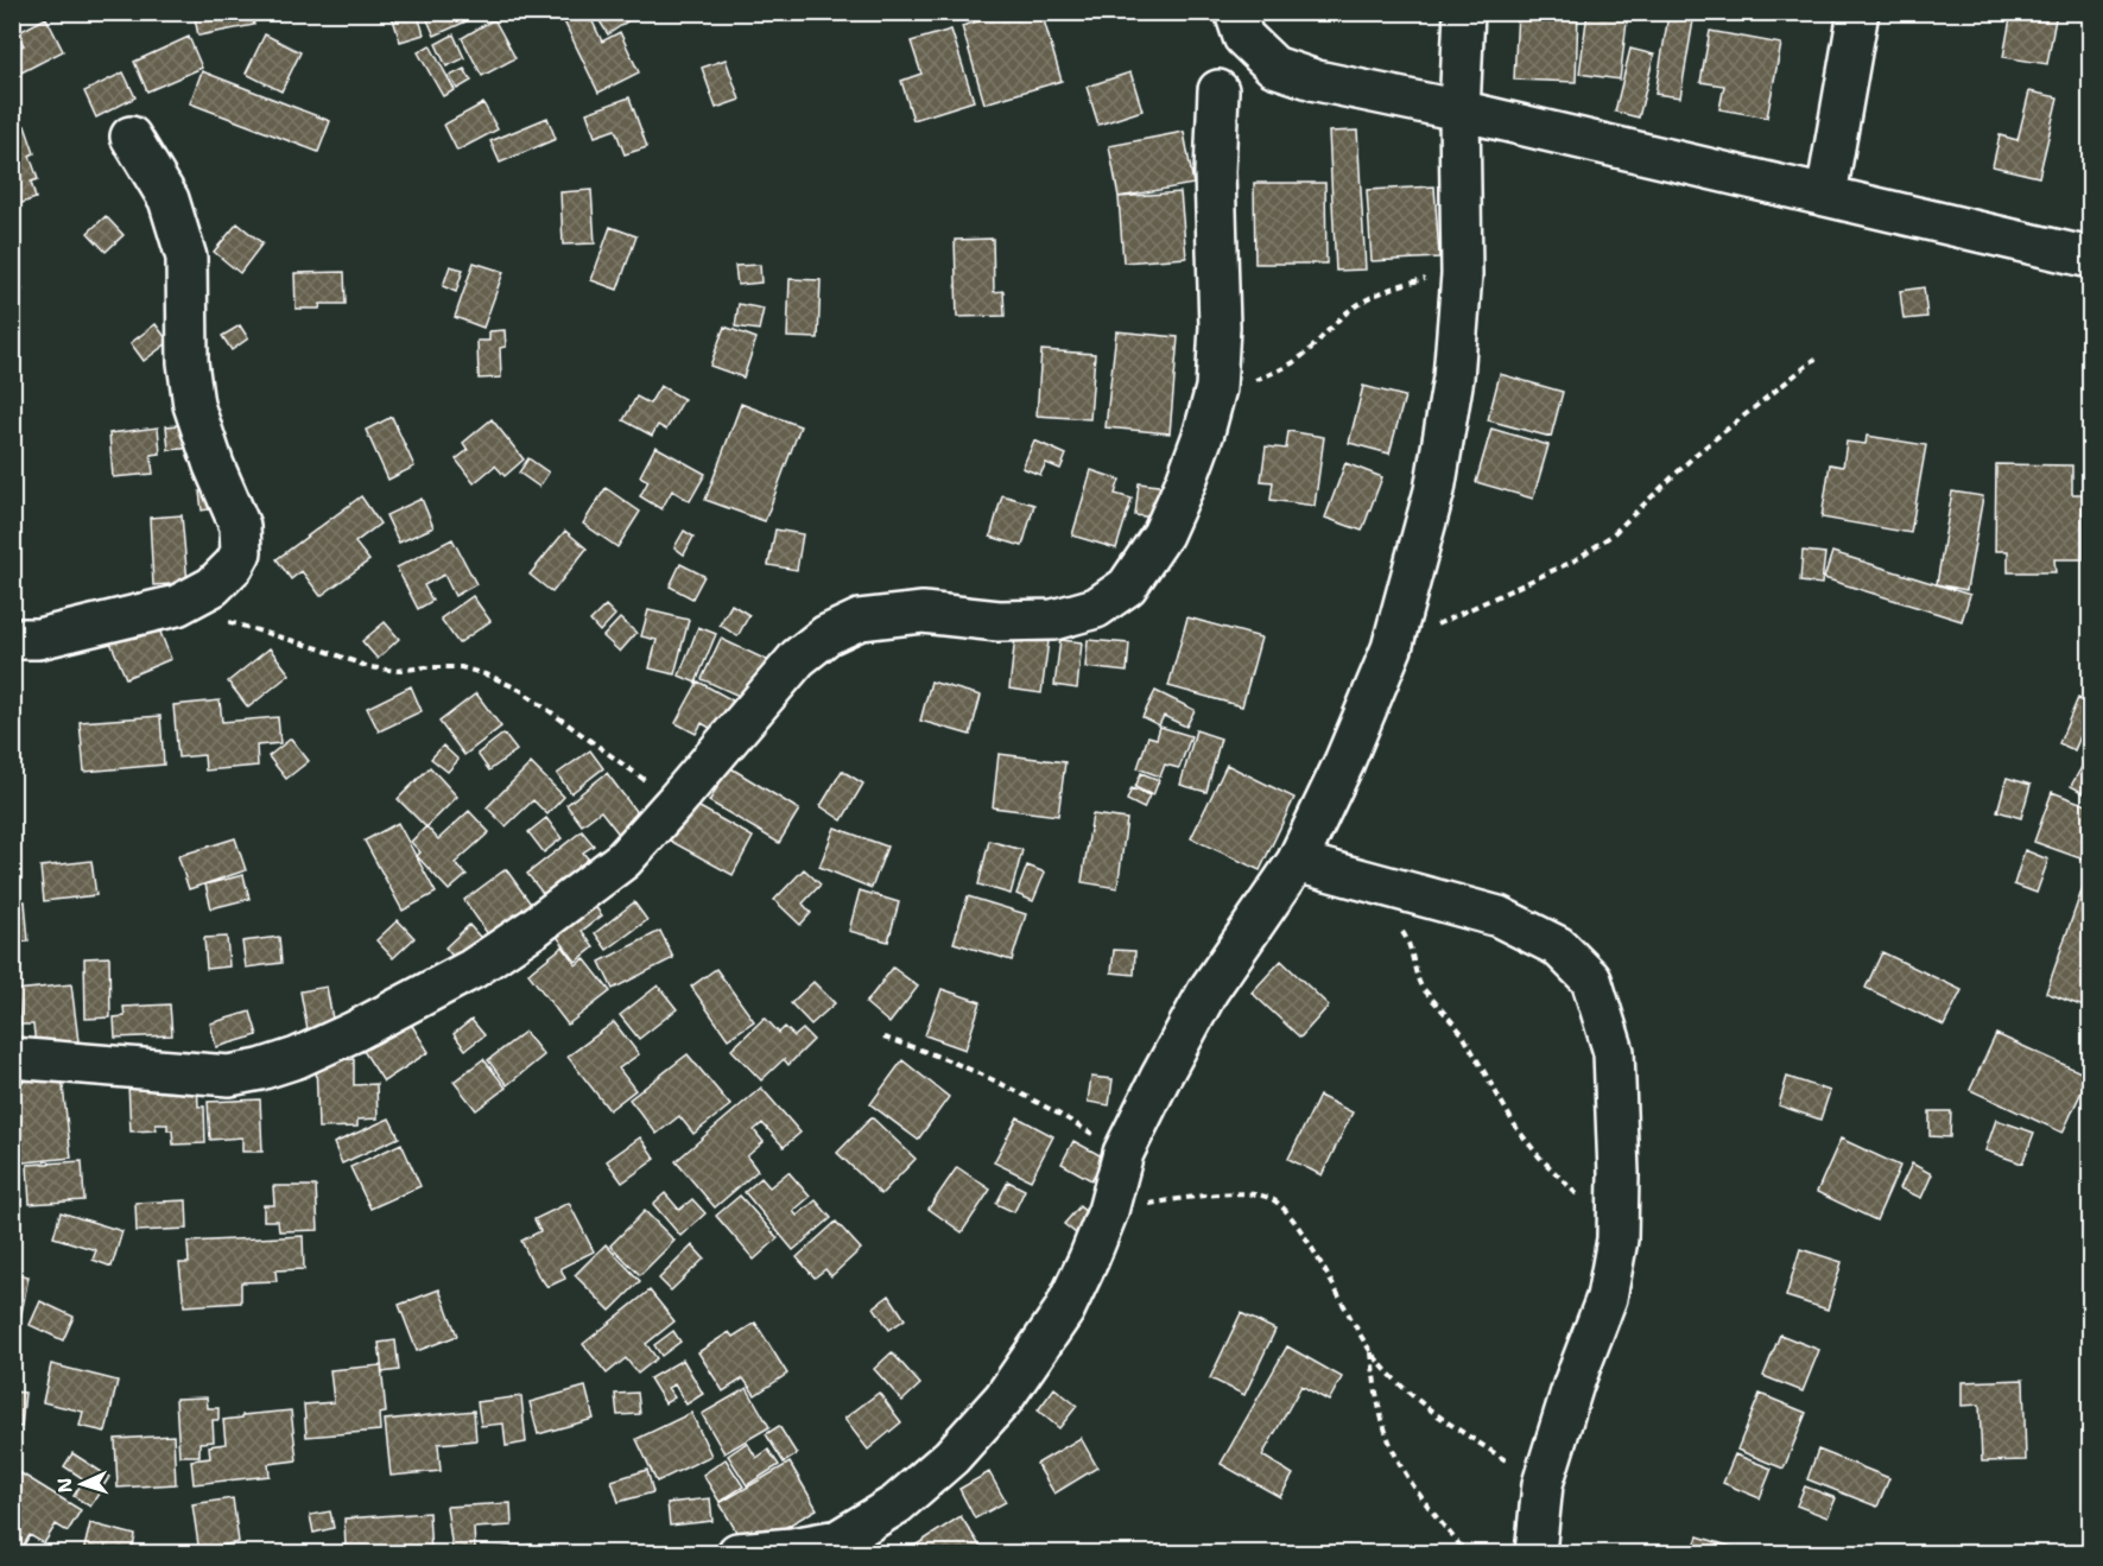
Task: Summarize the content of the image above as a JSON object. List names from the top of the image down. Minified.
{"north":"left"}
